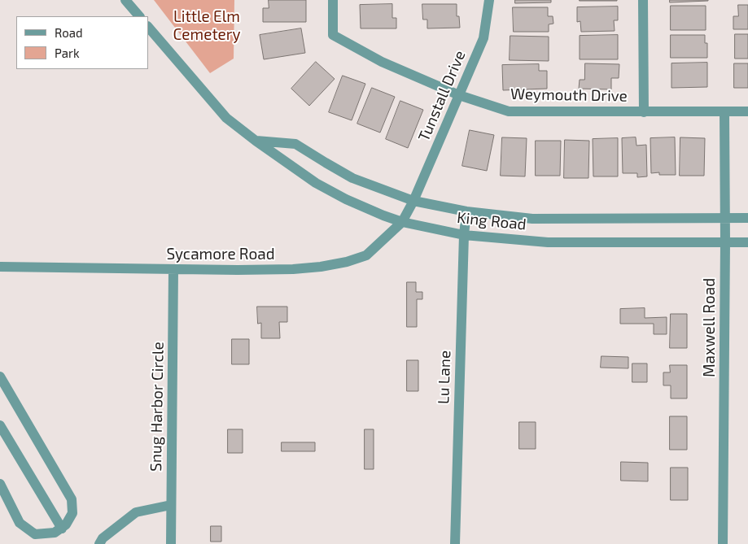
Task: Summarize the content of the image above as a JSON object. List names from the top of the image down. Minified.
{"streets":{"street":["Weymouth Drive","Tunstall Drive","King Road","Sycamore Road","Maxwell Road","Lu Lane","Snug Harbor Circle"]},"crossings":[["Weymouth Drive","Tunstall Drive"],["Weymouth Drive","Maxwell Road"],["Tunstall Drive","King Road"],["Tunstall Drive","Sycamore Road"],["King Road","Sycamore Road"],["King Road","Maxwell Road"],["King Road","Lu Lane"],["Sycamore Road","Snug Harbor Circle"]],"parks":["Little Elm Cemetery"],"legend":["Road","Park"]}
